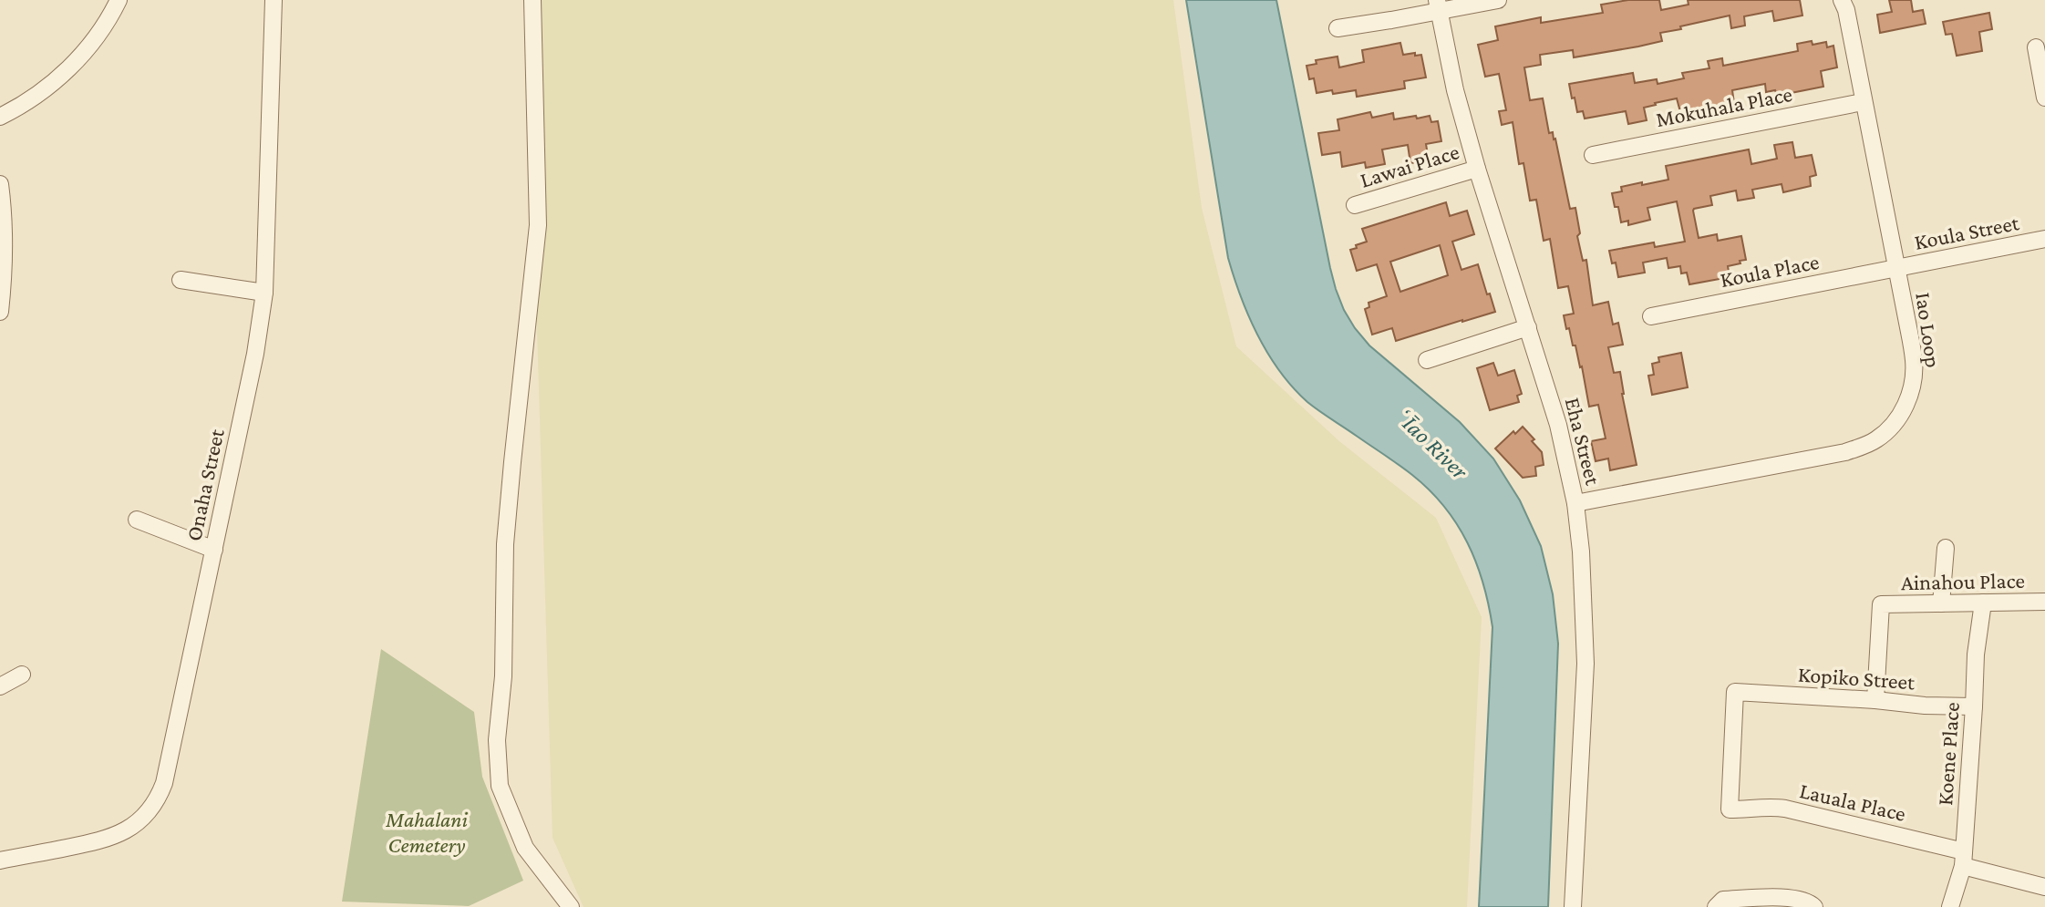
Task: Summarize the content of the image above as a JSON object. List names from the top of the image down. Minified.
{"streets":{"street":["Mokuhala Place","Lawai Place","Koula Street","Koula Place","Iao Loop","Eha Street","Onaha Street","Ainahou Place","Kopiko Street","Koene Place","Lauala Place"]},"crossings":[["Mokuhala Place","Iao Loop"],["Lawai Place","Eha Street"],["Koula Street","Koula Place"],["Koula Street","Iao Loop"],["Koula Place","Iao Loop"],["Iao Loop","Eha Street"],["Ainahou Place","Kopiko Street"],["Ainahou Place","Koene Place"],["Kopiko Street","Koene Place"],["Kopiko Street","Lauala Place"],["Koene Place","Lauala Place"]],"water":["ʻĪao River"],"parks":["Mahalani Cemetery"]}
